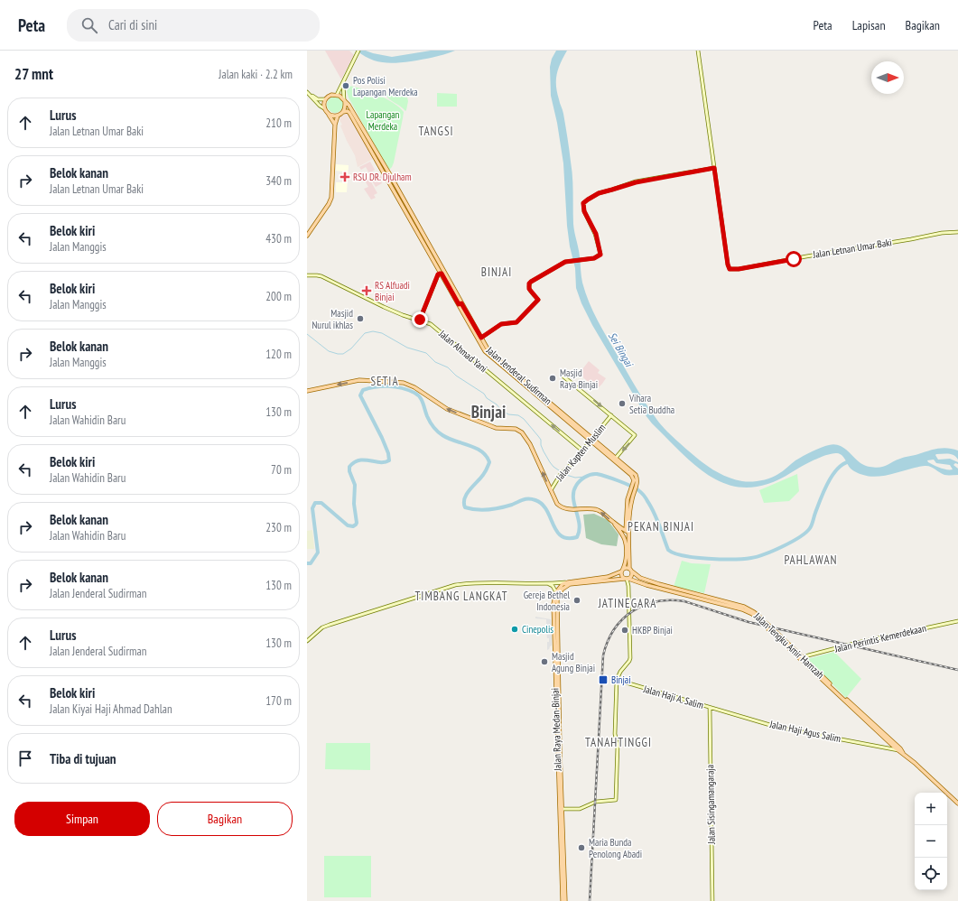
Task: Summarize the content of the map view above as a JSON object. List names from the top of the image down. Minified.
{"streets":{"main road":["Jalan Jenderal Sudirman","Jalan Tengku Amir Hamzah","Jalan Raya Medan-Binjai"],"street":["Jalan Letnan Umar Baki","Jalan Ahmad Yani","Jalan Kapten Muslim","Jalan Perintis Kemerdekaan","Jalan Haji A. Salim","Jalan Haji Agus Salim","Jalan Sisingamangaraja"]},"crossings":[["Jalan Ahmad Yani","Jalan Kapten Muslim"],["Jalan Jenderal Sudirman","Jalan Kapten Muslim"],["Jalan Perintis Kemerdekaan","Jalan Tengku Amir Hamzah"],["Jalan Tengku Amir Hamzah","Jalan Haji Agus Salim"],["Jalan Haji A. Salim","Jalan Haji Agus Salim"],["Jalan Haji A. Salim","Jalan Sisingamangaraja"],["Jalan Haji Agus Salim","Jalan Sisingamangaraja"]],"one_way":["Jalan Ahmad Yani"],"districts":["TANGSI","BINJAI","SETIA","Binjai","PEKAN BINJAI","PAHLAWAN","TIMBANG LANGKAT","JATINEGARA","TANAHTINGGI"],"water":["Sei Bingai"],"parks":["Lapangan Merdeka"],"places":{"other":["Pos Polisi Lapangan Merdeka","Masjid Nurul ikhlas","Masjid Raya Binjai","Vihara Setia Buddha","Gereja Bethel Indonesia","Cinepolis","HKBP Binjai","Masjid Agung Binjai","Maria Bunda Penolong Abadi"],"health":["RSU DR. Djulham","RS Alfuadi Binjai"],"transit":["Binjai"]},"north":"right","page":{"header":"Peta","search":"Cari di sini","nav":["Peta","Lapisan","Bagikan"],"heading":["27 mnt","Jalan kaki · 2.2 km"],"list":[["Lurus","Jalan Letnan Umar Baki","210 m"],["Belok kanan","Jalan Letnan Umar Baki","340 m"],["Belok kiri","Jalan Manggis","430 m"],["Belok kiri","Jalan Manggis","200 m"],["Belok kanan","Jalan Manggis","120 m"],["Lurus","Jalan Wahidin Baru","130 m"],["Belok kiri","Jalan Wahidin Baru","70 m"],["Belok kanan","Jalan Wahidin Baru","230 m"],["Belok kanan","Jalan Jenderal Sudirman","130 m"],["Lurus","Jalan Jenderal Sudirman","130 m"],["Belok kiri","Jalan Kiyai Haji Ahmad Dahlan","170 m"],"Tiba di tujuan"],"buttons":["Simpan","Bagikan"],"map_buttons":["+","−"]}}
